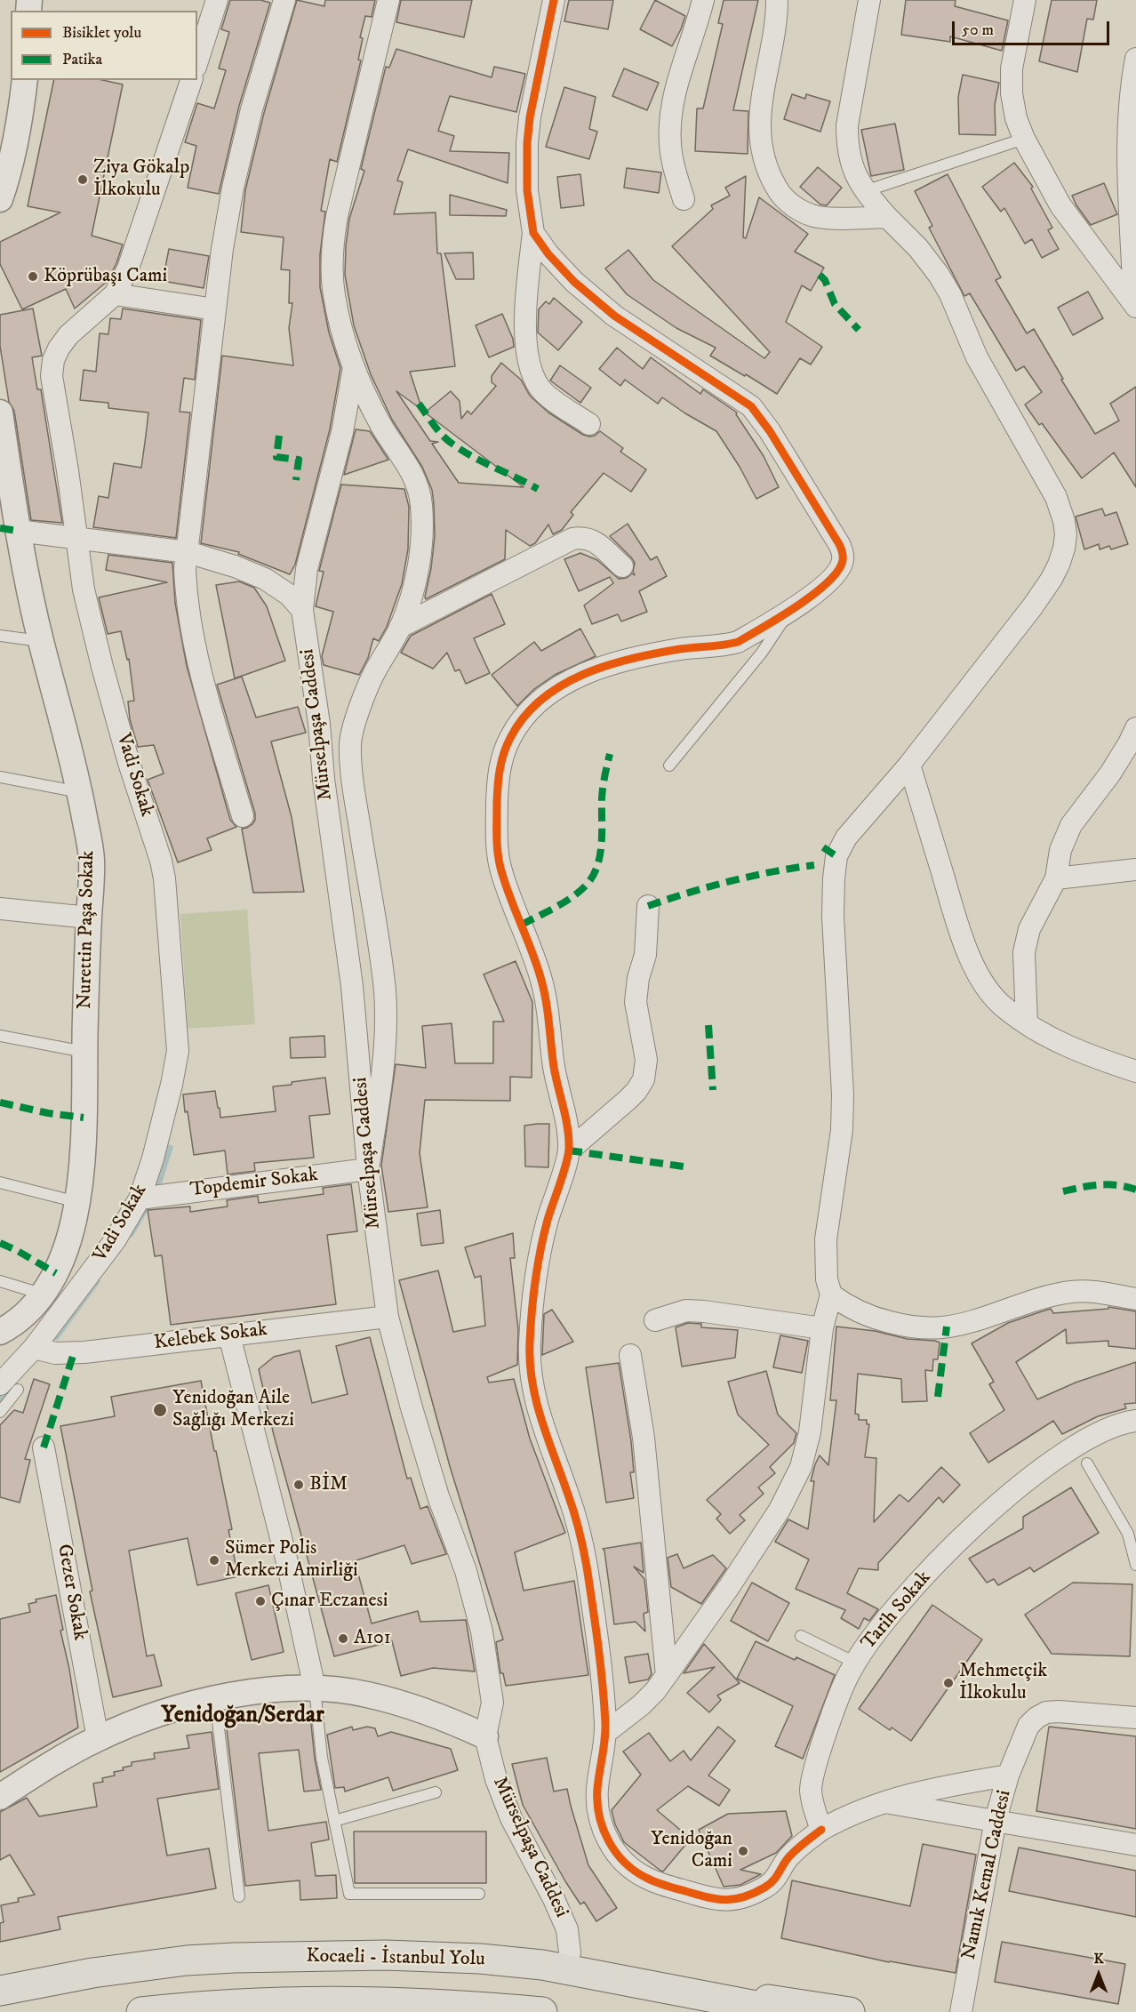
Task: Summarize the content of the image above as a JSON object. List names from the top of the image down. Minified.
{"streets":{"highway":["Kocaeli - İstanbul Yolu"],"street":["Mürselpaşa Caddesi","Vadi Sokak","Nurettin Paşa Sokak","Topdemir Sokak","Kelebek Sokak","Gezer Sokak","Tarih Sokak","Namık Kemal Caddesi"]},"crossings":[["Mürselpaşa Caddesi","Topdemir Sokak"],["Mürselpaşa Caddesi","Kelebek Sokak"],["Mürselpaşa Caddesi","Kocaeli - İstanbul Yolu"],["Vadi Sokak","Topdemir Sokak"],["Vadi Sokak","Kelebek Sokak"]],"districts":["Yenidoğan/Serdar"],"places":["Ziya Gökalp İlkokulu","Köprübaşı Cami","Yenidoğan Aile Sağlığı Merkezi","BİM","Sümer Polis Merkezi Amirliği","Çınar Eczanesi","A101","Mehmetçik İlkokulu","Yenidoğan Cami"],"legend":["Bisiklet yolu","Patika"],"scale_bar":"50 m","north":"top"}
